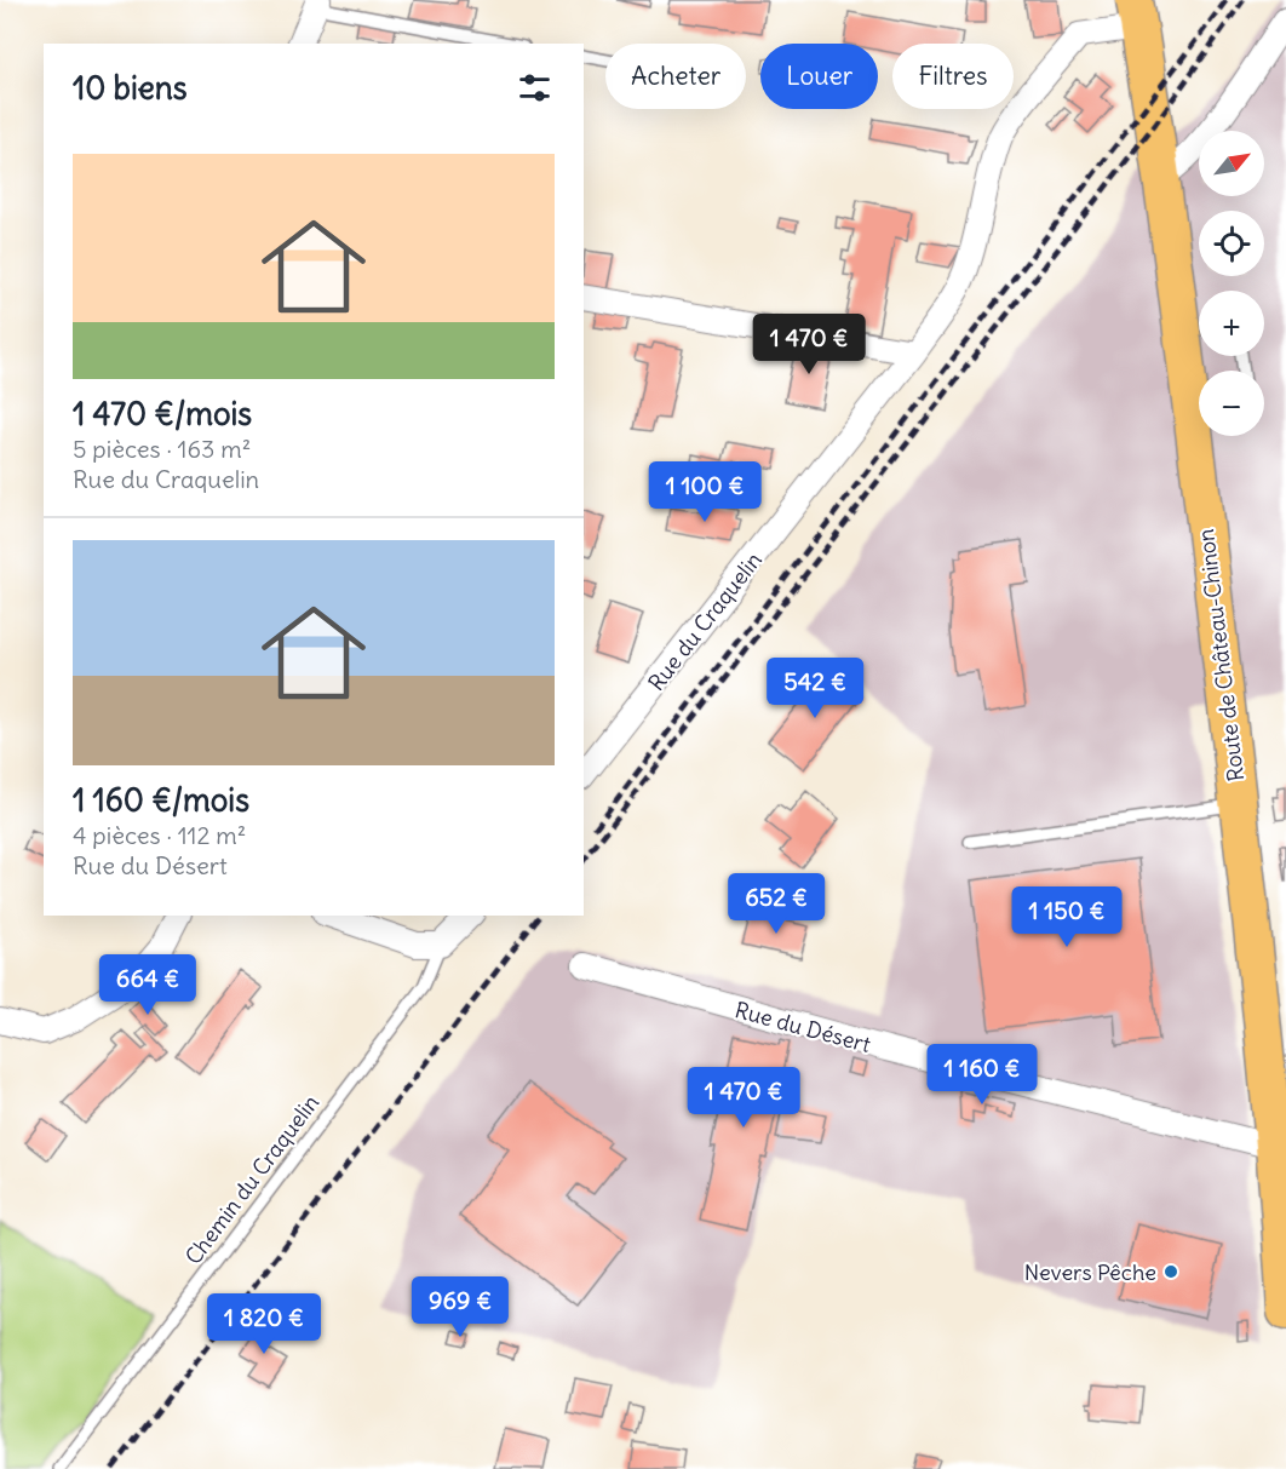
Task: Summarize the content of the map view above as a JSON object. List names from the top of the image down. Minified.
{"streets":{"main road":["Route de Château-Chinon"],"street":["Rue du Craquelin","Rue du Désert"],"lane":["Chemin du Craquelin"]},"crossings":[["Rue du Craquelin","Route de Château-Chinon"],["Route de Château-Chinon","Rue du Désert"]],"places":["Nevers Pêche"],"north":"top right","page":{"chip":["Acheter","Louer","Filtres"],"heading":"10 biens","map_buttons":["+","−"],"list":[{"name":"1 470 €/mois","note":"5 pièces · 163 m² · Rue du Craquelin"},{"name":"1 160 €/mois","note":"4 pièces · 112 m² · Rue du Désert"}],"price":["1 470 €","1 100 €","542 €","652 €","1 150 €","664 €","1 160 €","1 470 €","969 €","1 820 €"]}}
